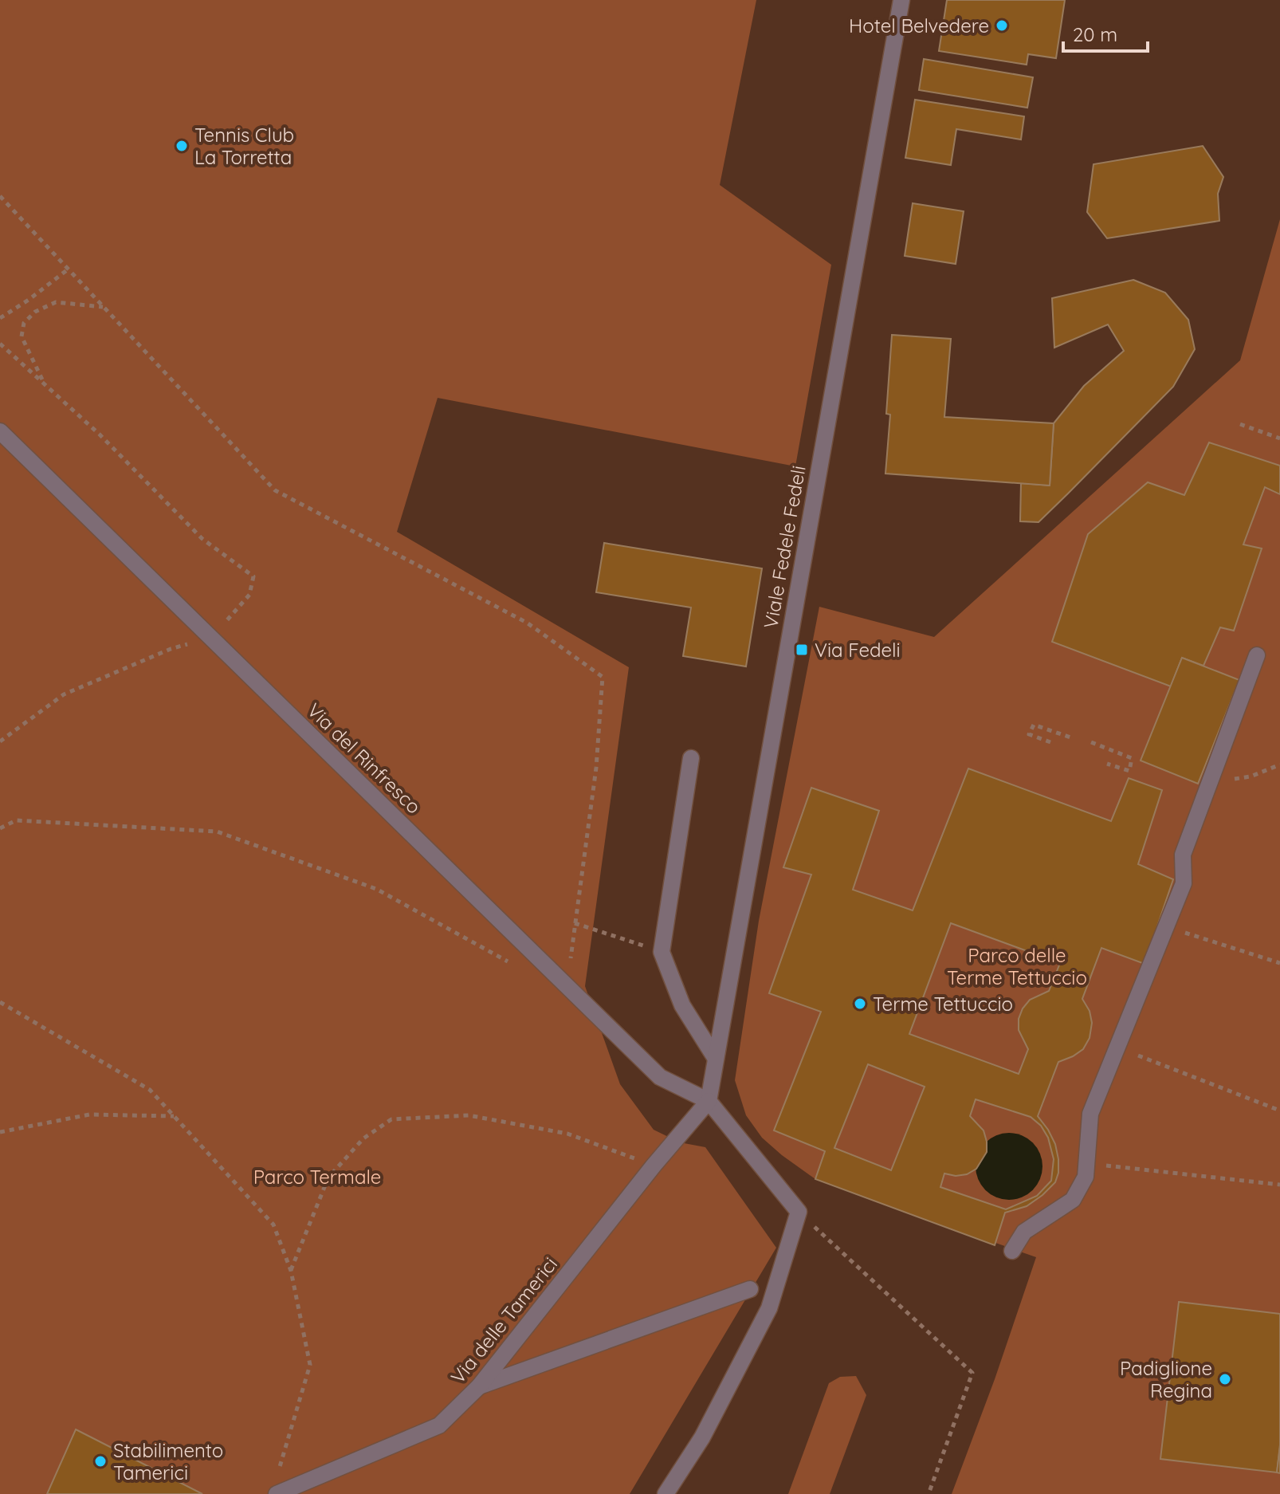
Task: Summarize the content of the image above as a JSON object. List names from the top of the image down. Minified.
{"streets":{"street":["Viale Fedele Fedeli","Via del Rinfresco","Via delle Tamerici"]},"crossings":[["Viale Fedele Fedeli","Via del Rinfresco"],["Viale Fedele Fedeli","Via delle Tamerici"],["Via del Rinfresco","Via delle Tamerici"]],"parks":["Parco delle Terme Tettuccio","Parco Termale"],"places":{"other":["Hotel Belvedere","Tennis Club La Torretta","Terme Tettuccio","Padiglione Regina","Stabilimento Tamerici"],"transit":["Via Fedeli"]},"scale_bar":"20 m"}
